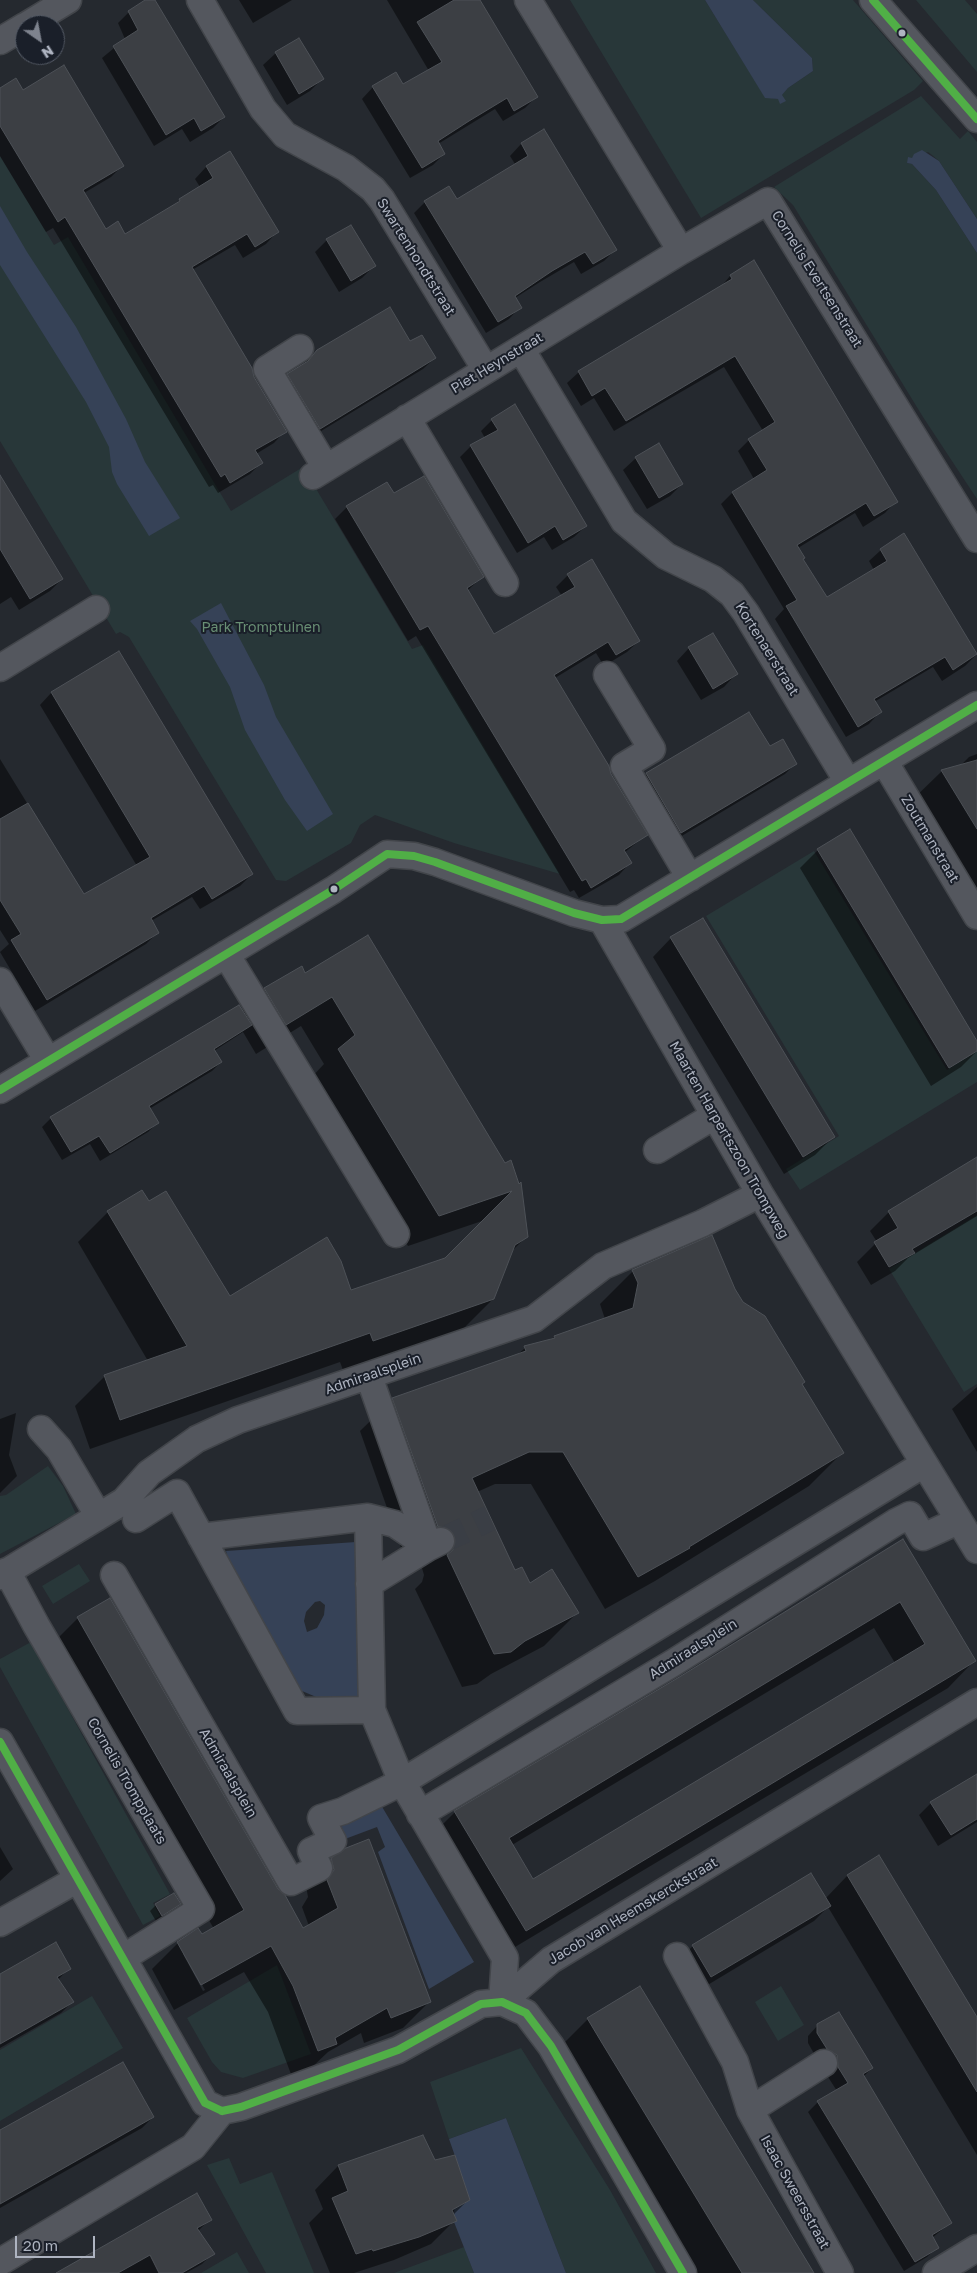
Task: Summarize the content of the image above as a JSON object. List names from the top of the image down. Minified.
{"streets":{"street":["Swartenhondtstraat","Cornelis Evertsenstraat","Piet Heynstraat","Kortenaerstraat","Zoutmanstraat","Maarten Harpertszoon Trompweg","Admiraalsplein","Cornelis Trompplaats","Jacob van Heemskerckstraat","Isaac Sweersstraat"]},"crossings":[["Swartenhondtstraat","Piet Heynstraat"],["Cornelis Evertsenstraat","Piet Heynstraat"],["Piet Heynstraat","Kortenaerstraat"],["Maarten Harpertszoon Trompweg","Admiraalsplein"],["Admiraalsplein","Cornelis Trompplaats"]],"parks":["Park Tromptuinen"],"scale_bar":"20 m","north":"bottom right"}
